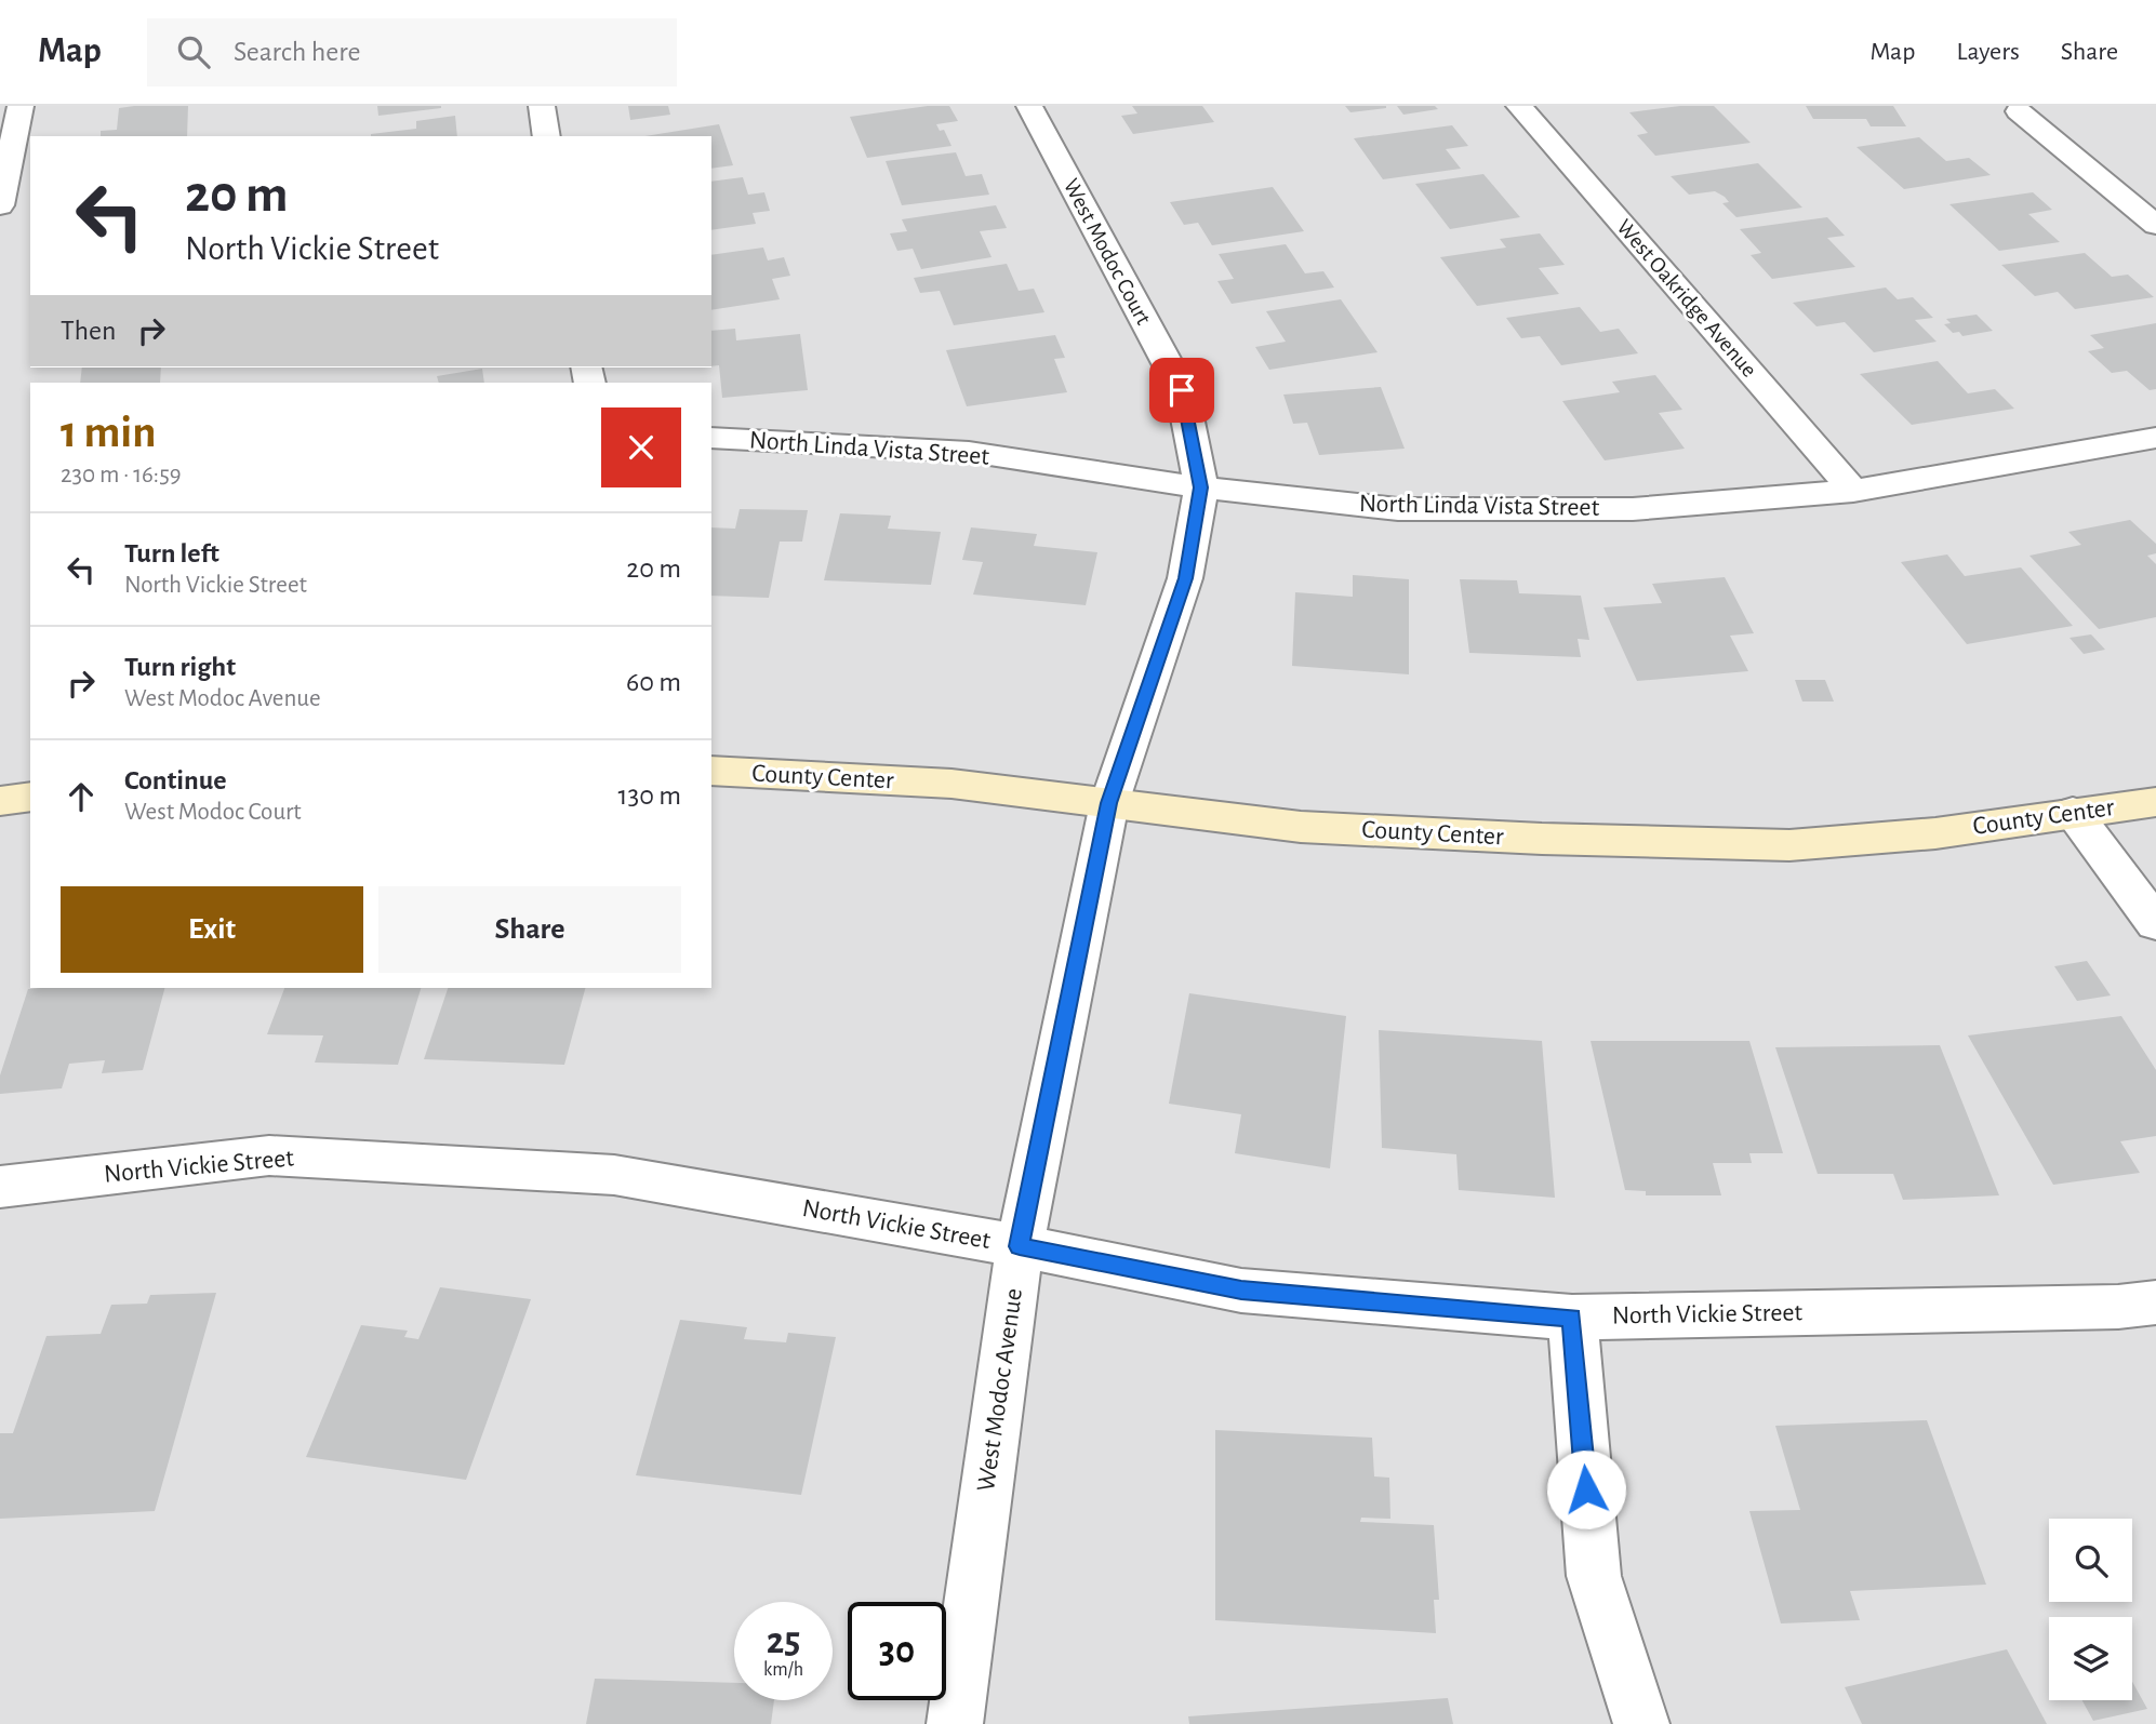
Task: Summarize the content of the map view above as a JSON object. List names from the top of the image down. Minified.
{"streets":{"street":["West Modoc Court","West Oakridge Avenue","North Linda Vista Street","County Center","North Vickie Street","West Modoc Avenue"]},"crossings":[["West Modoc Court","North Linda Vista Street"],["West Modoc Court","West Modoc Avenue"],["West Oakridge Avenue","North Linda Vista Street"],["North Linda Vista Street","West Modoc Avenue"],["County Center","West Modoc Avenue"],["North Vickie Street","West Modoc Avenue"]],"page":{"header":"Map","search":"Search here","nav":["Map","Layers","Share"],"turn":["20 m","North Vickie Street"],"then":"Then","heading":["1 min","230 m · 16:59"],"list":[{"name":"Turn left","note":"North Vickie Street","value":"20 m"},{"name":"Turn right","note":"West Modoc Avenue","value":"60 m"},{"name":"Continue","note":"West Modoc Court","value":"130 m"}],"buttons":["Exit","Share"],"speed":"25 km/h","limit":"30"}}
